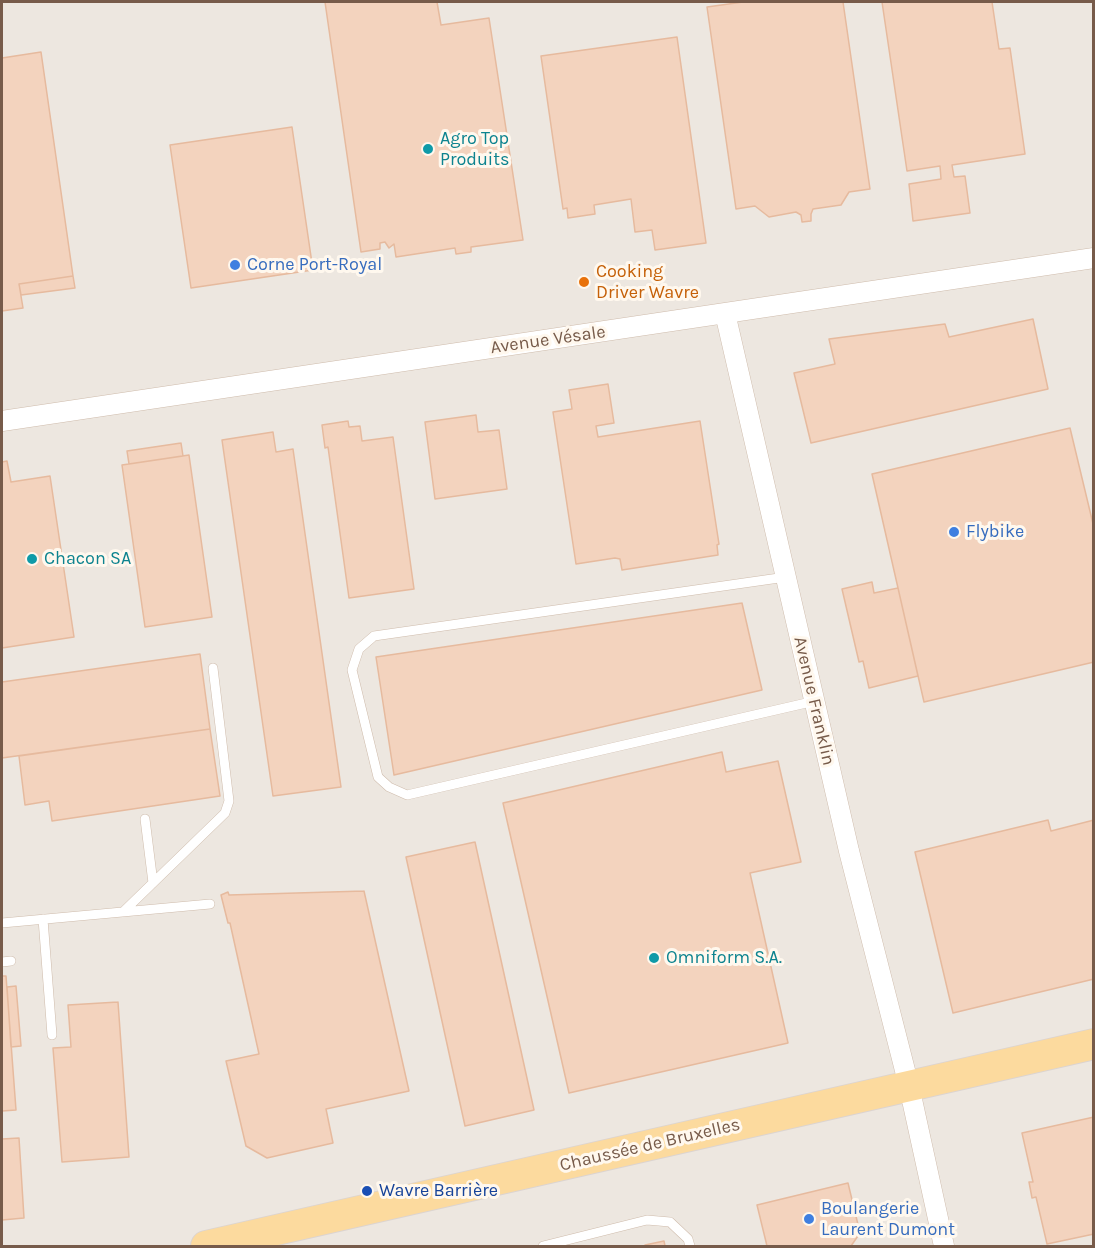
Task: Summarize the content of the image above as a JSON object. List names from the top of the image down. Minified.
{"streets":{"main road":["Chaussée de Bruxelles"],"street":["Avenue Vésale","Avenue Franklin"]},"crossings":[["Avenue Vésale","Avenue Franklin"],["Avenue Franklin","Chaussée de Bruxelles"]],"places":["Agro Top Produits","Corne Port-Royal","Cooking Driver Wavre","Flybike","Chacon SA","Omniform S.A.","Wavre Barrière","Boulangerie Laurent Dumont"]}
